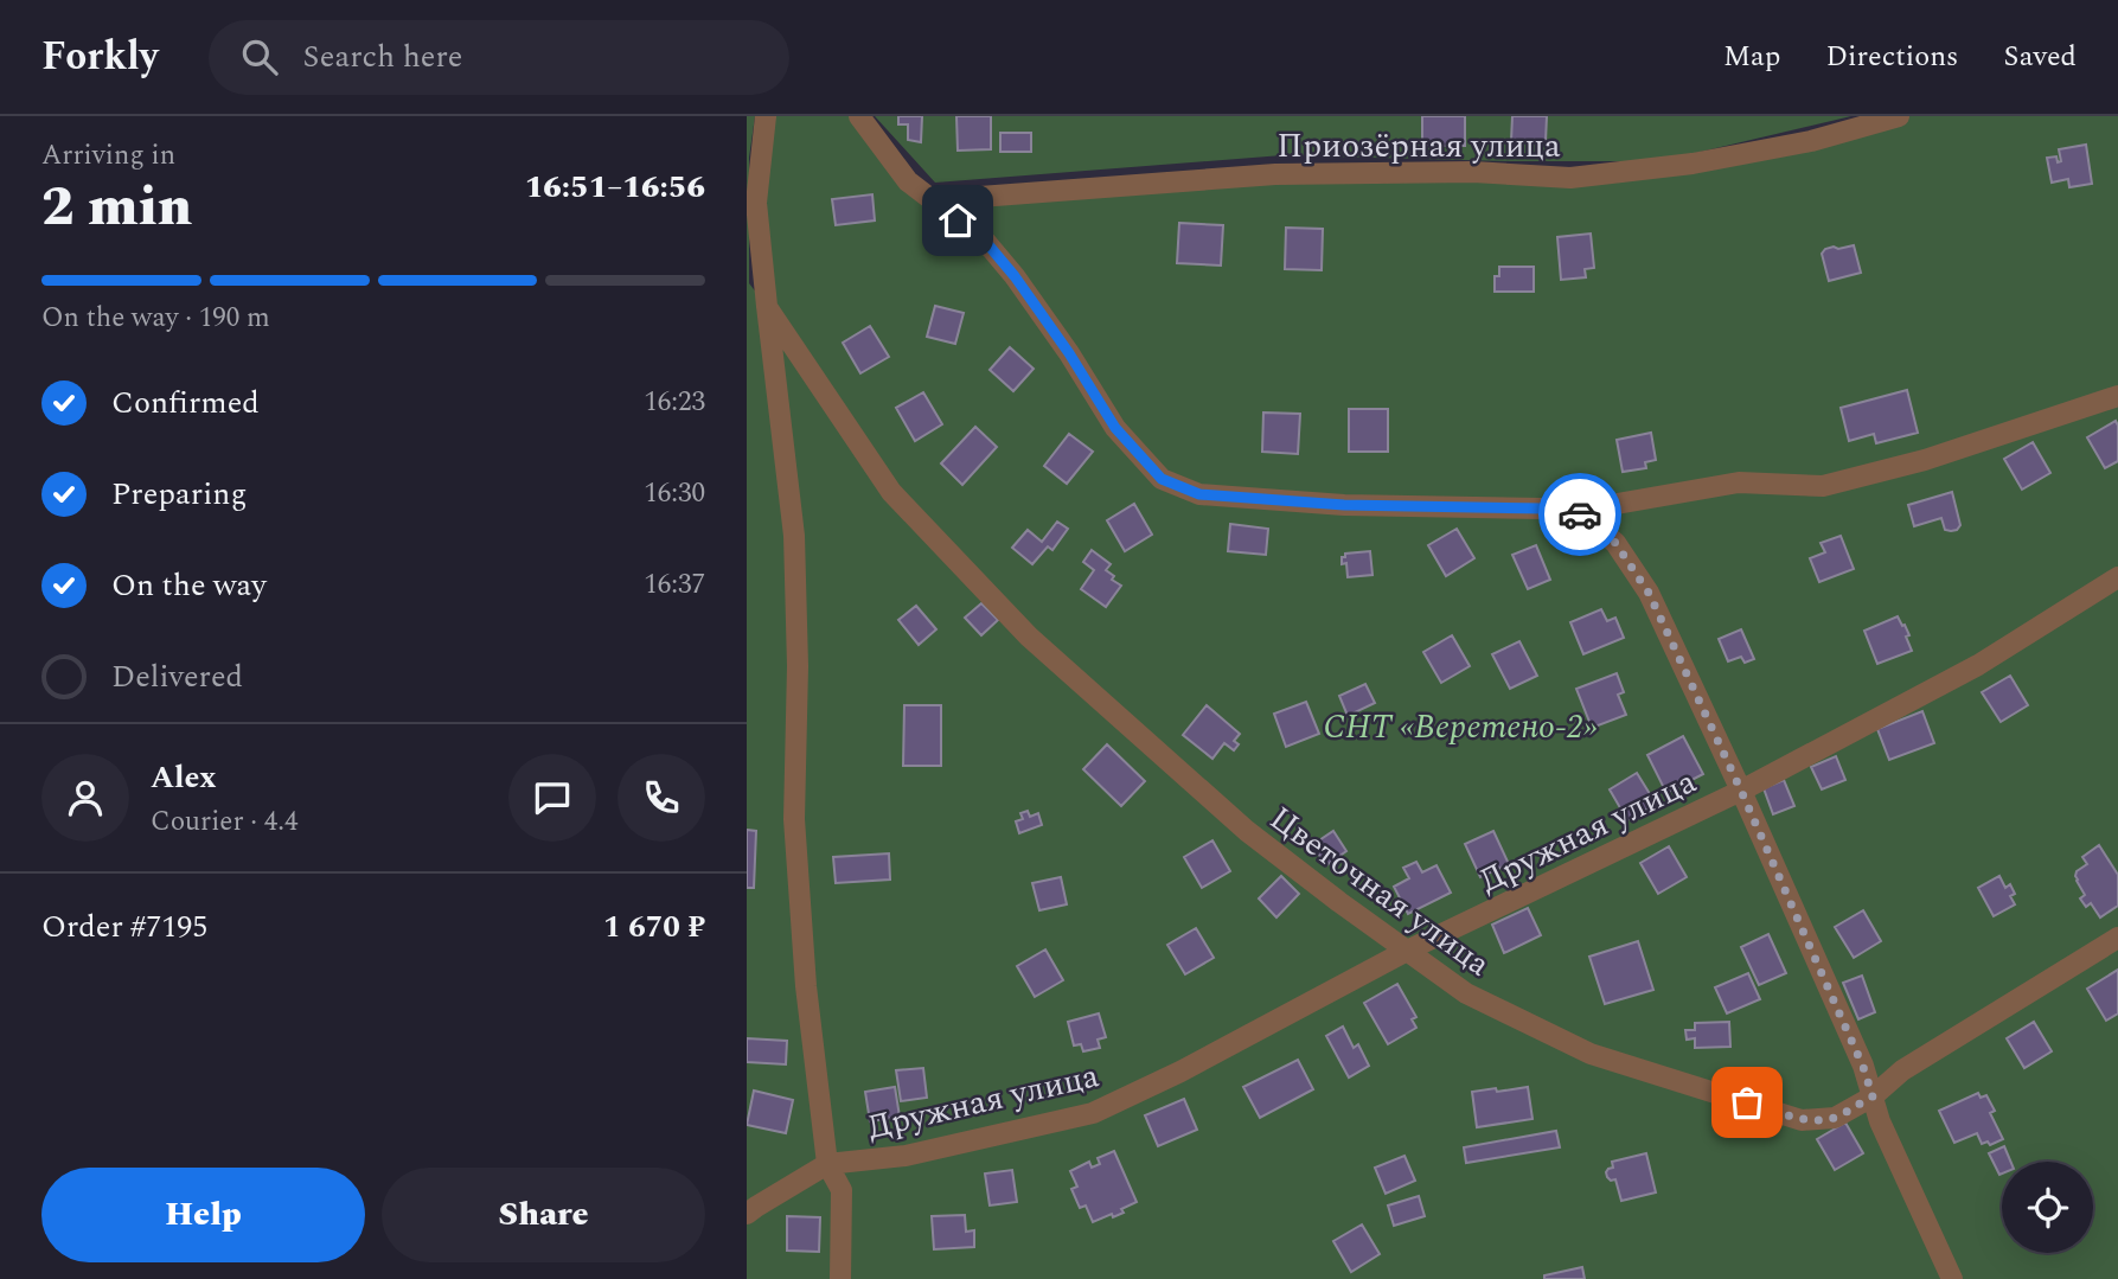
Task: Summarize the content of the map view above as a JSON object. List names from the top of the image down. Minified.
{"streets":{"street":["Приозёрная улица","Дружная улица","Цветочная улица"]},"crossings":[["Дружная улица","Цветочная улица"]],"parks":["СНТ «Веретено-2»"],"page":{"header":"Forkly","search":"Search here","nav":["Map","Directions","Saved"],"heading":["2 min","Arriving in","16:51–16:56"],"panel":["Alex","Courier · 4.4","Order #7195","1 670 ₽"],"bar":"On the way · 190 m","list":[["Confirmed","16:23"],["Preparing","16:30"],["On the way","16:37"],"Delivered"],"buttons":["Help","Share"]}}
